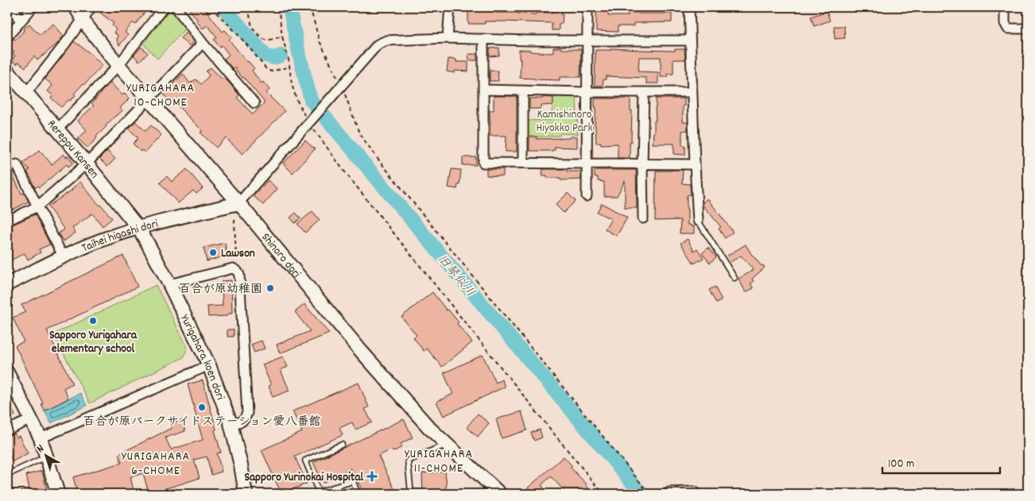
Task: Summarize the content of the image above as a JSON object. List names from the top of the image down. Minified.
{"streets":{"street":["Rereppu Kansen","Taihei higashi dori","Shinoro dori","Yurigahara koen dori"]},"crossings":[["Rereppu Kansen","Taihei higashi dori"],["Rereppu Kansen","Yurigahara koen dori"],["Taihei higashi dori","Shinoro dori"],["Taihei higashi dori","Yurigahara koen dori"]],"districts":["YURIGAHARA 10-CHOME","YURIGAHARA 11-CHOME","YURIGAHARA 6-CHOME"],"water":["旧琴似川"],"parks":["Kamishinoro Hiyokko Park"],"places":{"other":["Lawson","百合が原幼稚園","Sapporo Yurigahara elementary school","百合が原パークサイドステーション愛八番館"],"health":["Sapporo Yurinokai Hospital"]},"scale_bar":"100 m","north":"top left"}
